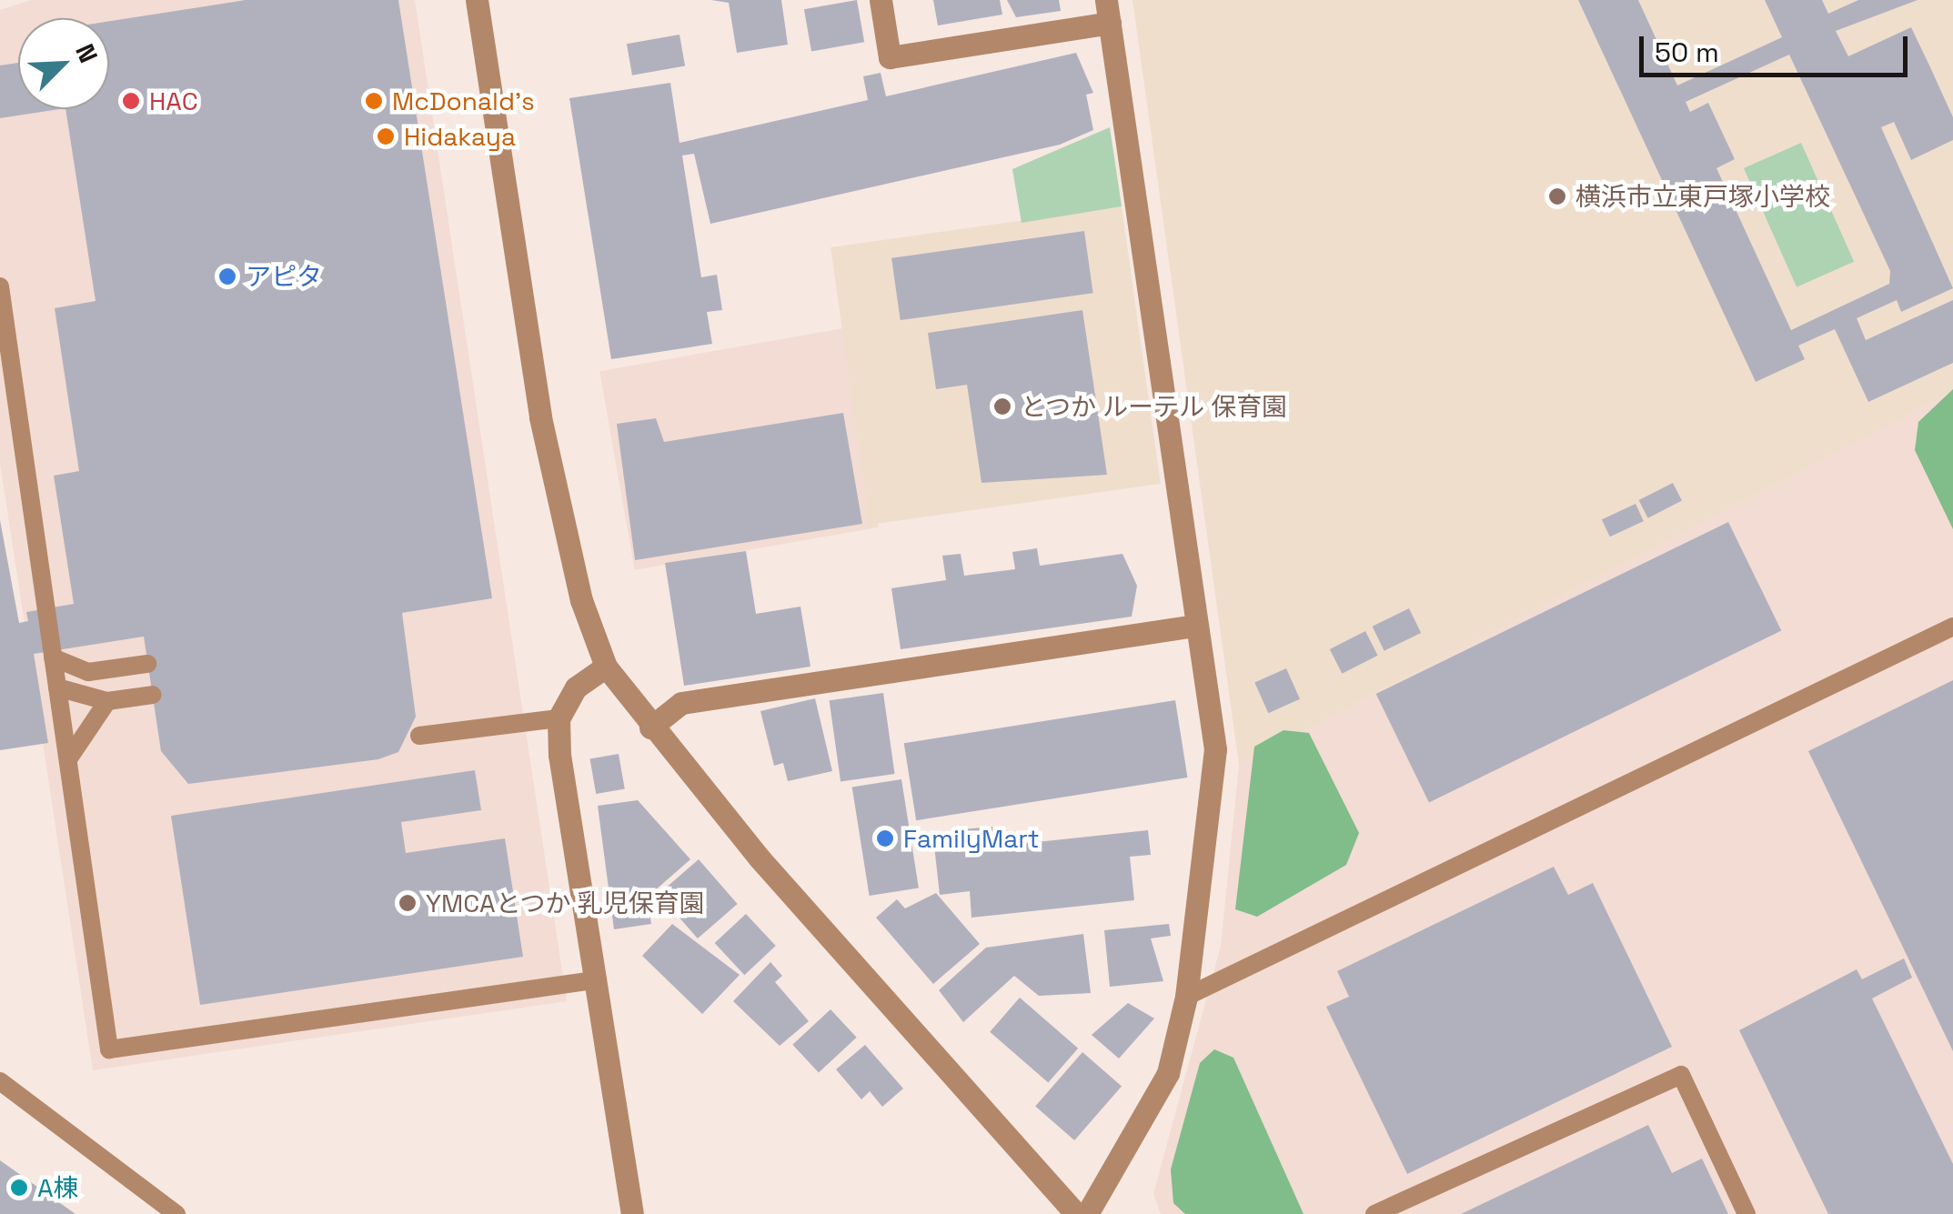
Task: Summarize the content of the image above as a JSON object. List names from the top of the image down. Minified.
{"places":["HAC","McDonald's","Hidakaya","横浜市立東戸塚小学校","アピタ","とつか ルーテル 保育園","FamilyMart","YMCAとつか 乳児保育園","A棟"],"scale_bar":"50 m","north":"top right"}
